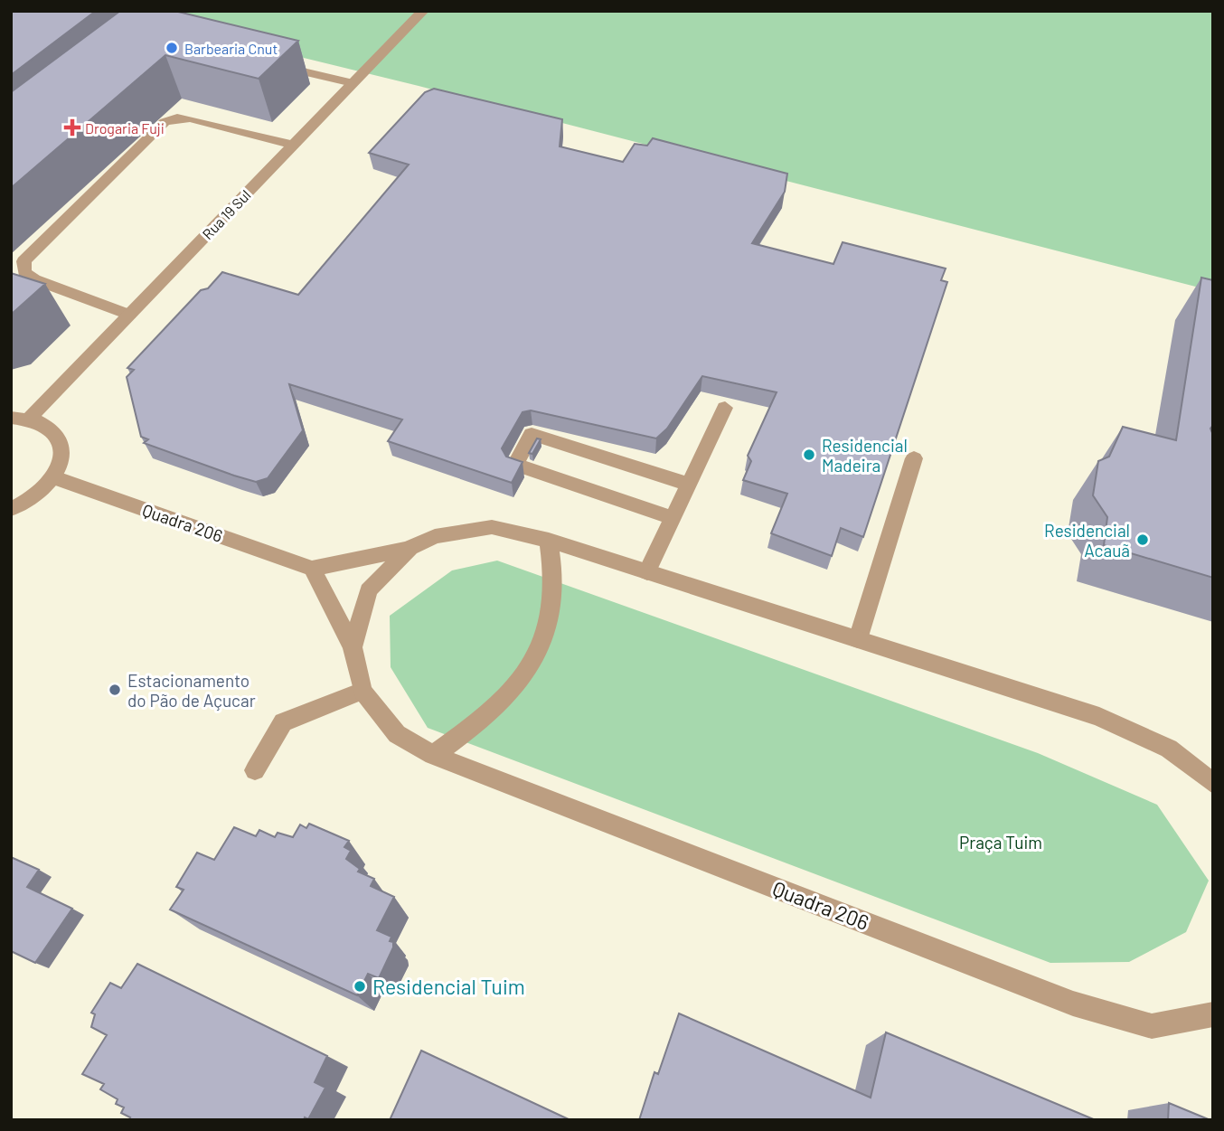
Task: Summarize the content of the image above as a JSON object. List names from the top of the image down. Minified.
{"streets":{"street":["Rua 19 Sul","Quadra 206"]},"parks":["Praça Tuim"],"places":{"other":["Barbearia Cnut","Residencial Madeira","Residencial Acauã","Estacionamento do Pão de Açucar","Residencial Tuim"],"health":["Drogaria Fuji"]}}
